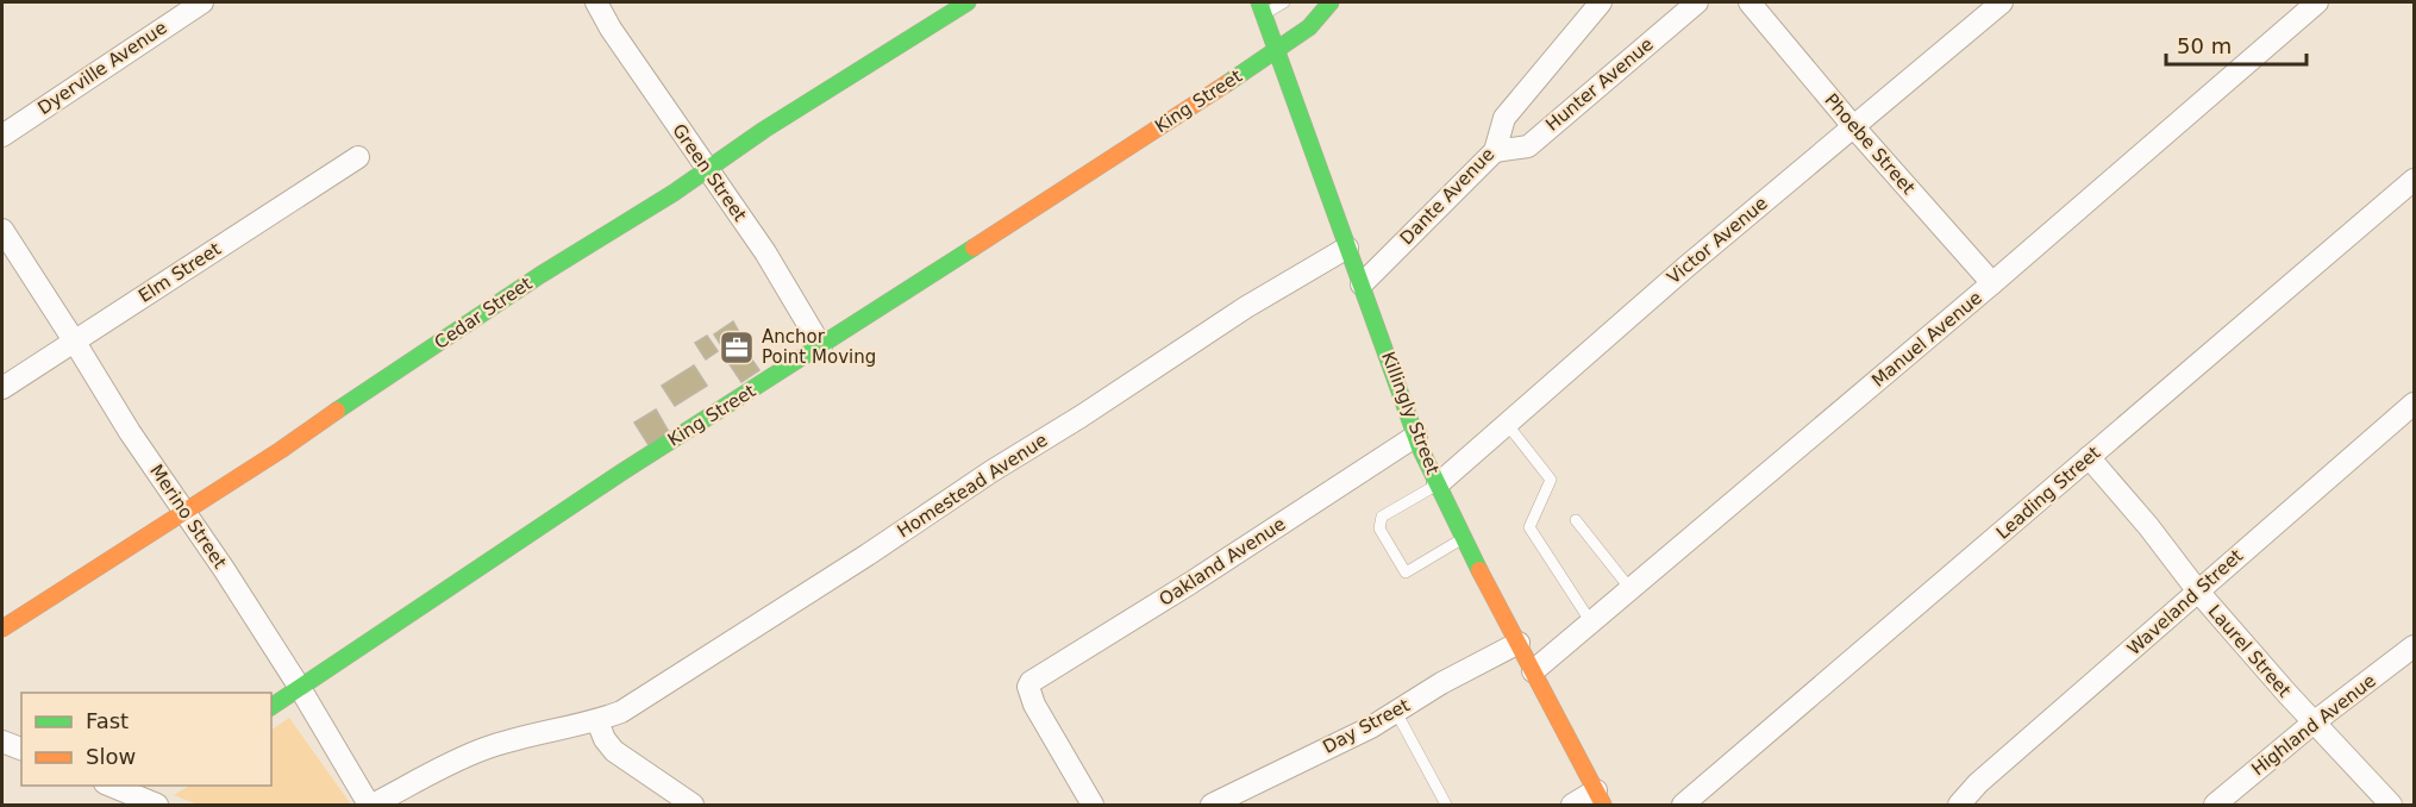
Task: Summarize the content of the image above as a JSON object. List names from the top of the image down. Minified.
{"streets":{"street":["Dyerville Avenue","Hunter Avenue","King Street","Phoebe Street","Green Street","Dante Avenue","Victor Avenue","Elm Street","Cedar Street","Manuel Avenue","Killingly Street","Homestead Avenue","Leading Street","Merino Street","Oakland Avenue","Waveland Street","Laurel Street","Highland Avenue","Day Street"]},"crossings":[["Hunter Avenue","Dante Avenue"],["King Street","Green Street"],["King Street","Killingly Street"],["King Street","Merino Street"],["Phoebe Street","Victor Avenue"],["Phoebe Street","Manuel Avenue"],["Green Street","Cedar Street"],["Dante Avenue","Killingly Street"],["Victor Avenue","Killingly Street"],["Elm Street","Merino Street"],["Cedar Street","Merino Street"],["Manuel Avenue","Killingly Street"],["Killingly Street","Homestead Avenue"],["Killingly Street","Oakland Avenue"],["Killingly Street","Day Street"],["Homestead Avenue","Merino Street"],["Leading Street","Laurel Street"],["Waveland Street","Laurel Street"],["Laurel Street","Highland Avenue"]],"places":{"office":["Anchor Point Moving"]},"legend":["Fast","Slow"],"scale_bar":"50 m"}
